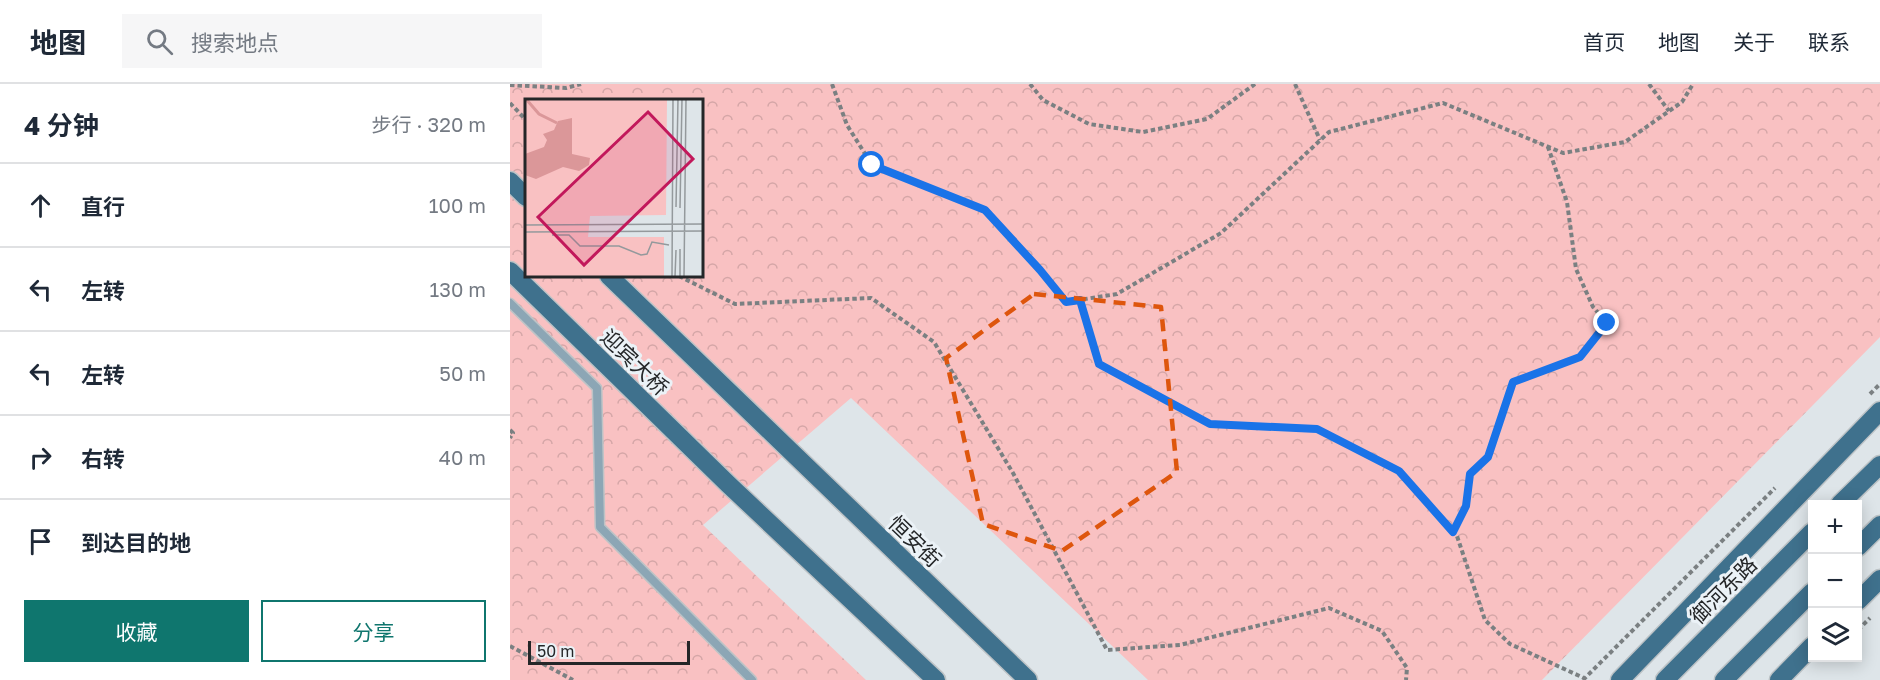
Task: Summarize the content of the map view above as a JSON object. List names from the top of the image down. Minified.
{"streets":{"main road":["迎宾大桥","恒安街","御河东路"]},"crossings":[["迎宾大桥","恒安街"]],"scale_bar":"50 m","page":{"header":"地图","search":"搜索地点","nav":["首页","地图","关于","联系"],"heading":["4 分钟","步行 · 320 m"],"list":[["直行","100 m"],["左转","130 m"],["左转","50 m"],["右转","40 m"],"到达目的地"],"map_buttons":["+","−"],"buttons":["收藏","分享"],"scale":"50 m"}}
